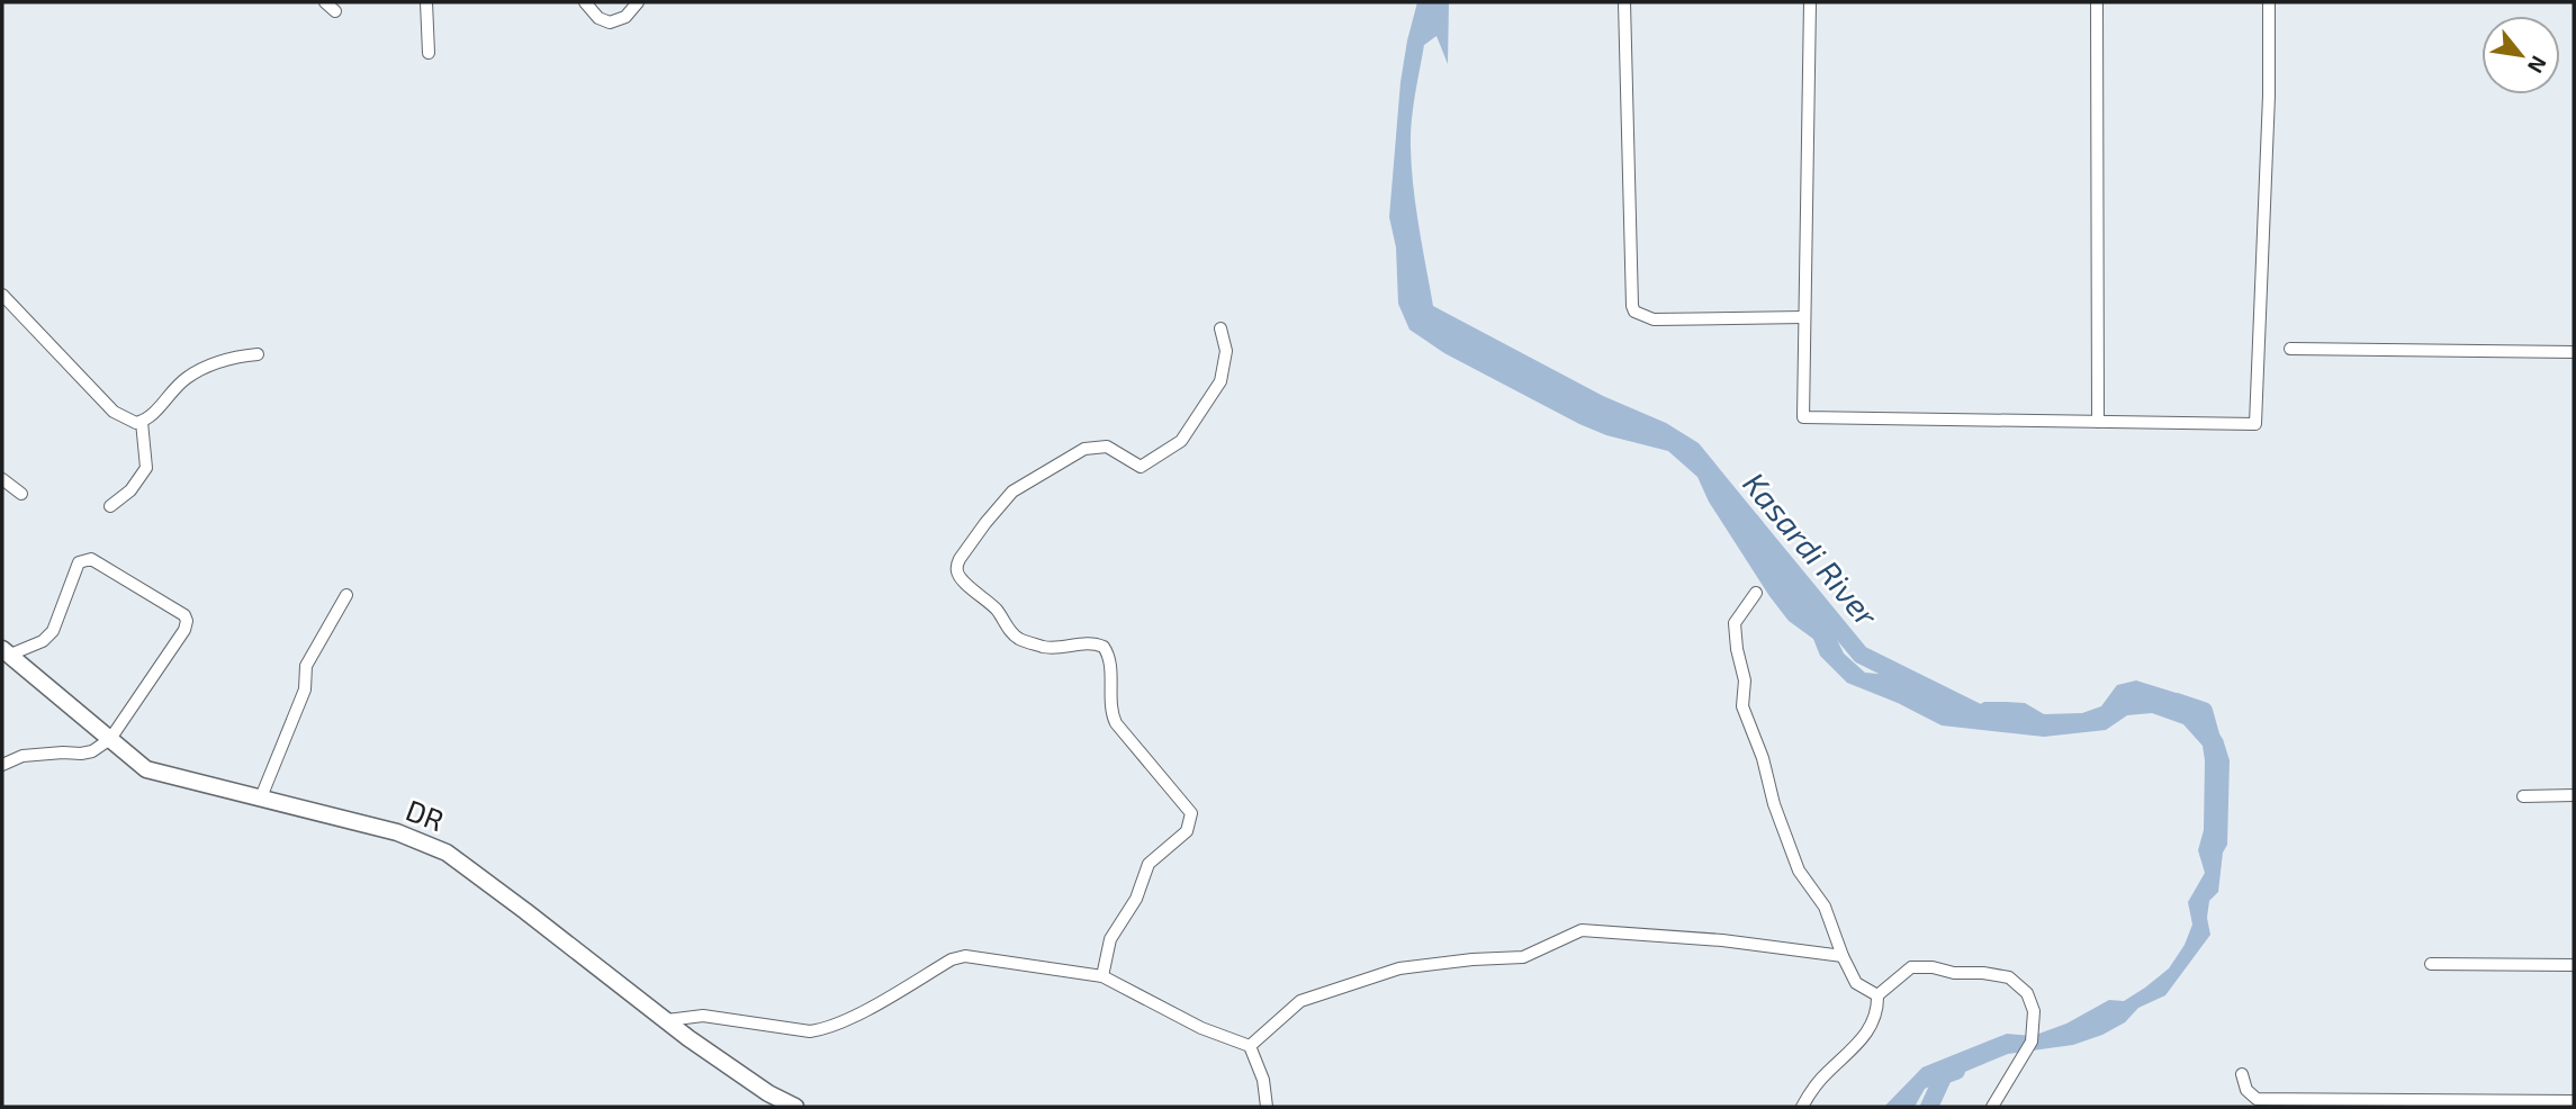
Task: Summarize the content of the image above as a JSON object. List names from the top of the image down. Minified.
{"streets":{"main road":["DR"]},"water":["Kasardi River"],"north":"bottom right"}
